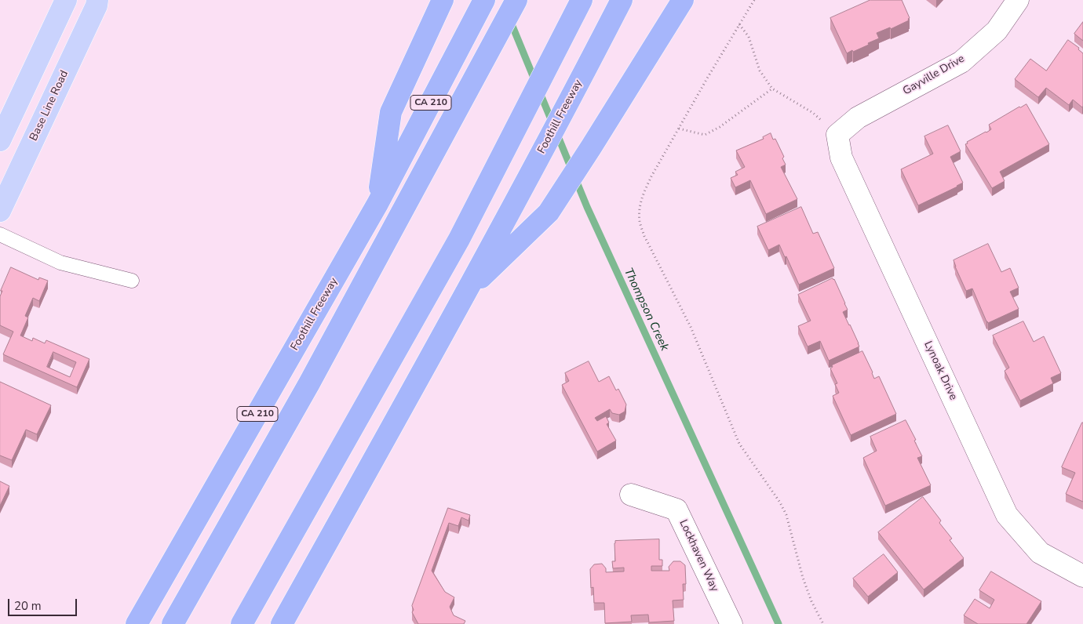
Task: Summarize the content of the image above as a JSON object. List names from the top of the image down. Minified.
{"streets":{"highway":["CA 210","Foothill Freeway"],"main road":["Base Line Road"],"street":["Gayville Drive","Lynoak Drive","Lockhaven Way"]},"crossings":[["Gayville Drive","Lynoak Drive"]],"water":["Thompson Creek"],"scale_bar":"20 m"}
